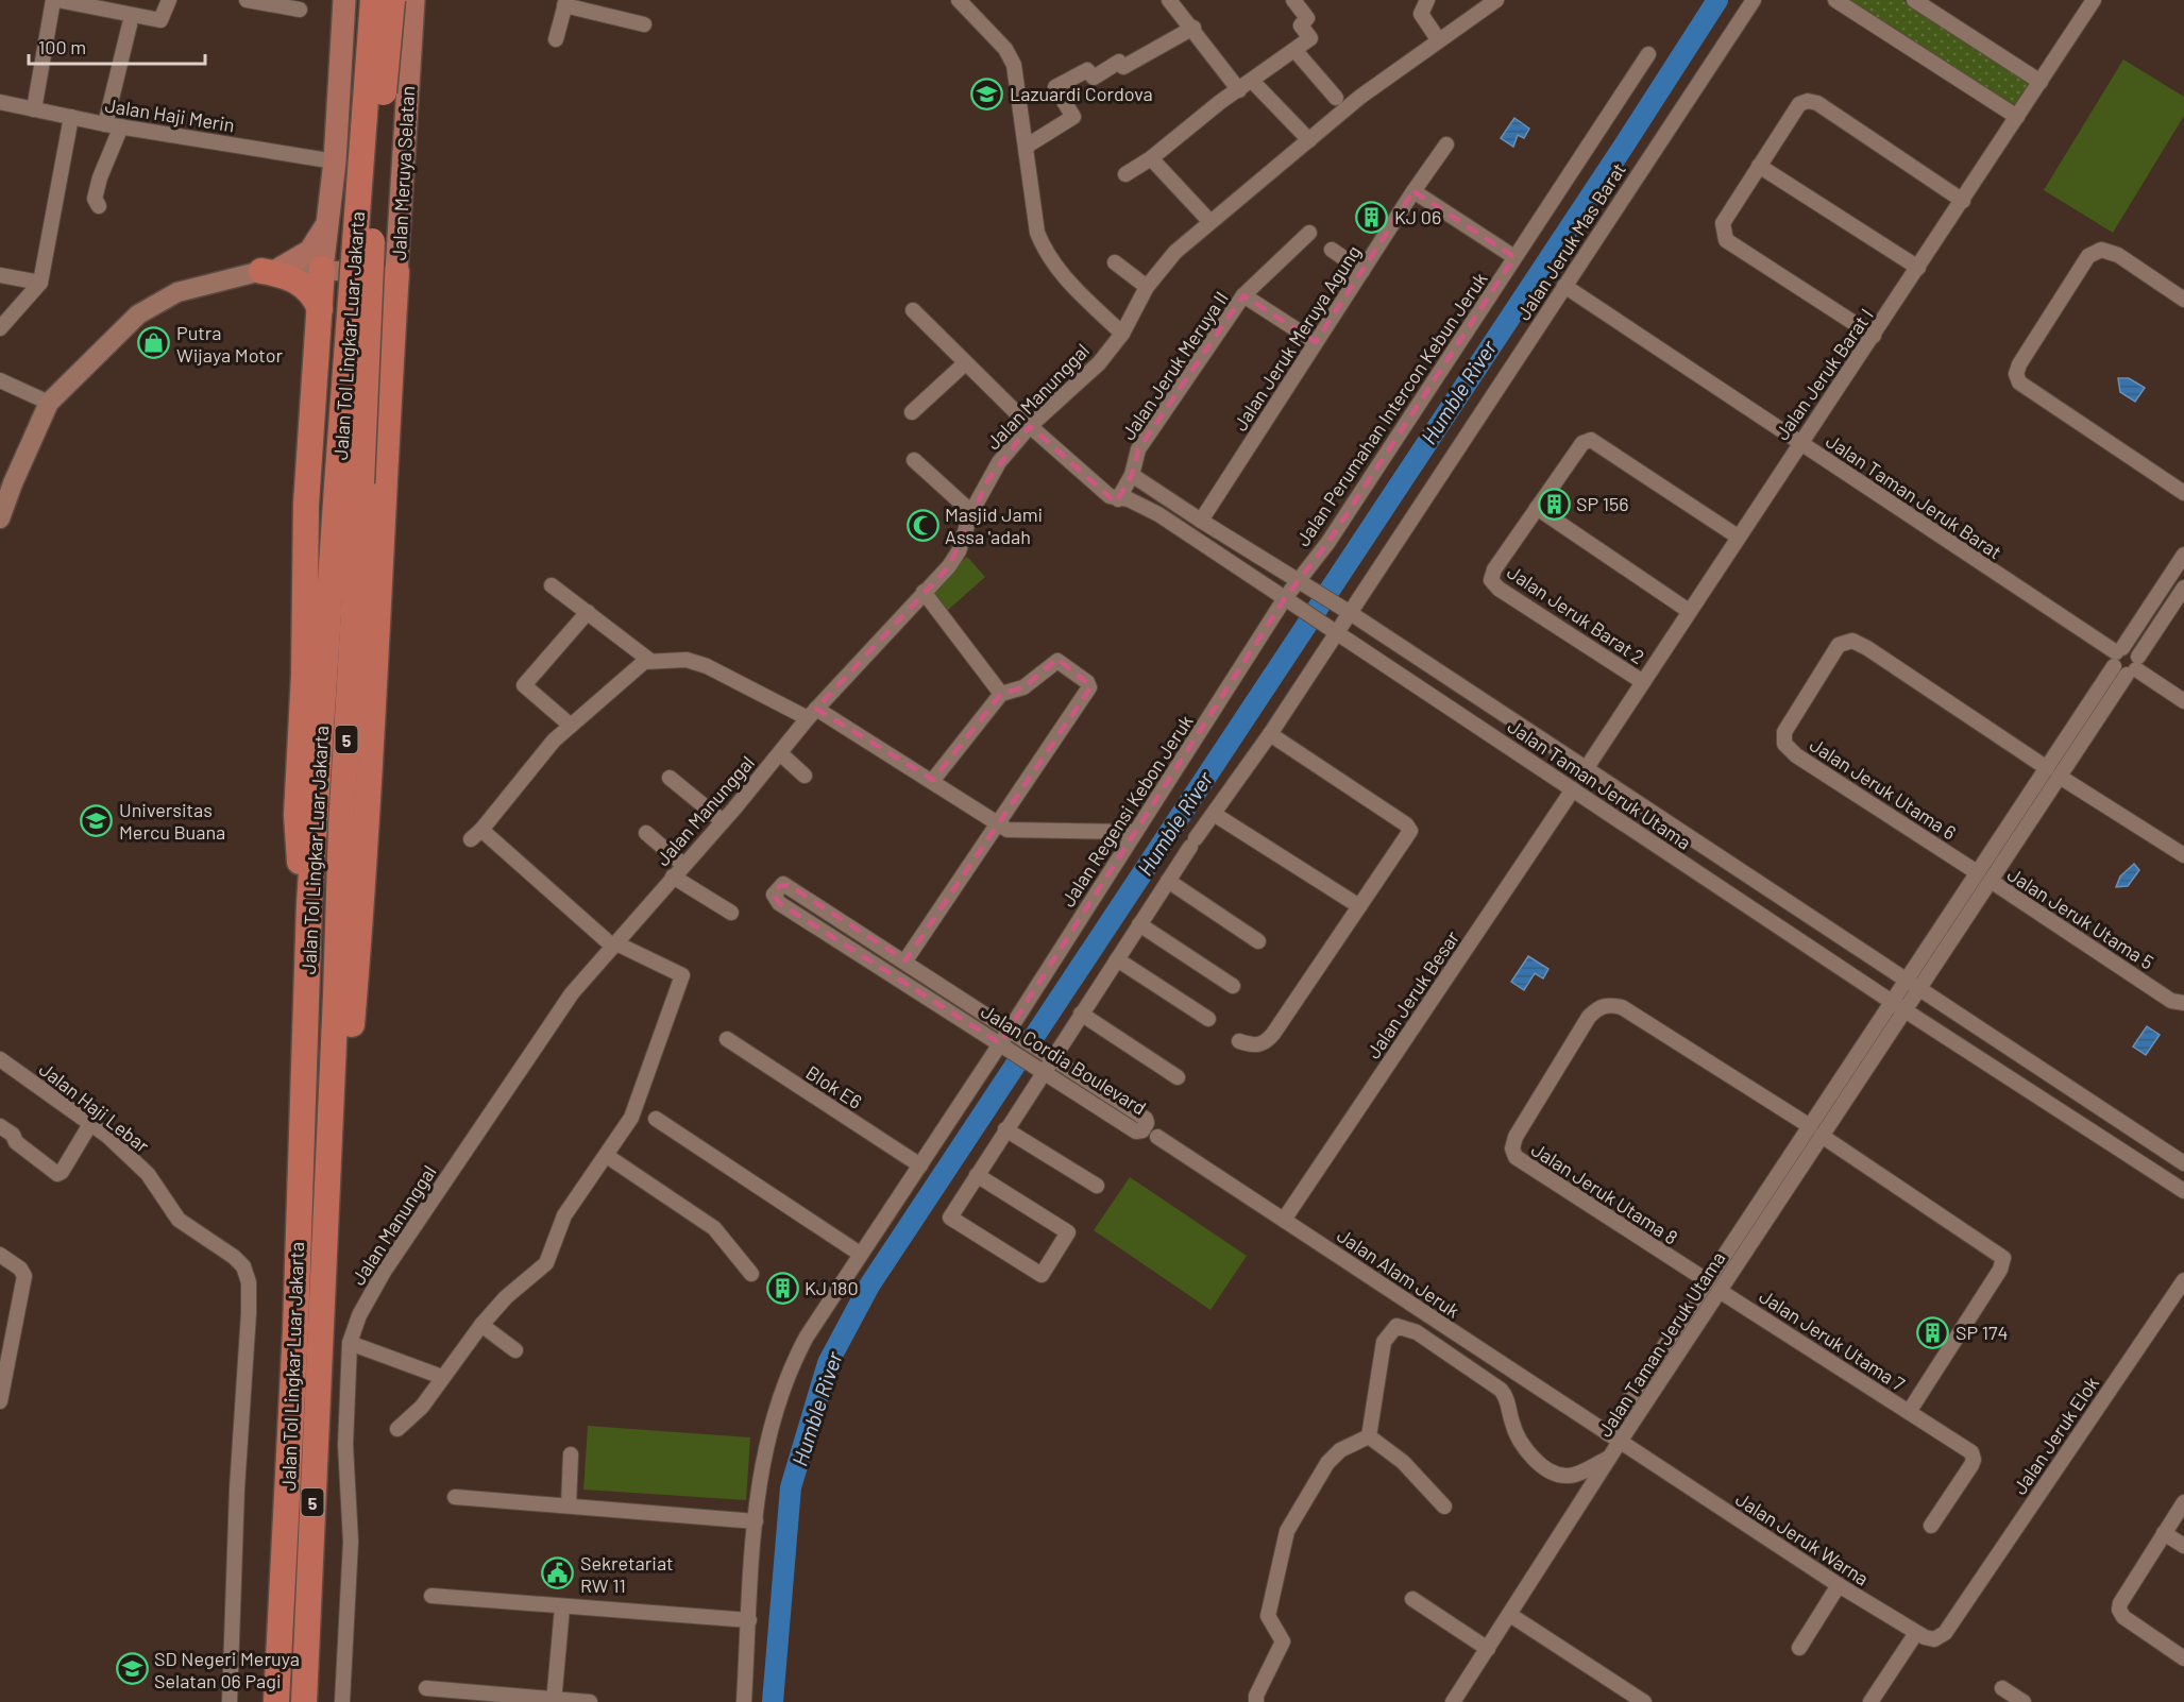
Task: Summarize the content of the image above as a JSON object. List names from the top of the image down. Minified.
{"streets":{"highway":["Jalan Tol Lingkar Luar Jakarta","5"],"main road":["Jalan Meruya Selatan"],"street":["Jalan Haji Merin","Jalan Jeruk Mas Barat","Jalan Jeruk Meruya Agung","Jalan Jeruk Meruya II","Jalan Jeruk Barat I","Jalan Manunggal","Jalan Perumahan Intercon Kebun Jeruk","Jalan Taman Jeruk Barat","Jalan Jeruk Barat 2","Jalan Taman Jeruk Utama","Jalan Jeruk Utama 6","Jalan Regensi Kebon Jeruk","Jalan Jeruk Utama 5","Jalan Jeruk Besar","Jalan Cordia Boulevard","Blok E6","Jalan Haji Lebar","Jalan Jeruk Utama 8","Jalan Alam Jeruk","Jalan Jeruk Utama 7","Jalan Jeruk Elok","Jalan Jeruk Warna"]},"crossings":[["Jalan Jeruk Mas Barat","Jalan Taman Jeruk Barat"],["Jalan Jeruk Mas Barat","Jalan Taman Jeruk Utama"],["Jalan Jeruk Mas Barat","Jalan Cordia Boulevard"],["Jalan Jeruk Meruya Agung","Jalan Jeruk Meruya II"],["Jalan Jeruk Meruya Agung","Jalan Taman Jeruk Utama"],["Jalan Jeruk Meruya II","Jalan Taman Jeruk Utama"],["Jalan Jeruk Barat I","Jalan Taman Jeruk Barat"],["Jalan Jeruk Barat I","Jalan Jeruk Barat 2"],["Jalan Jeruk Barat I","Jalan Taman Jeruk Utama"],["Jalan Manunggal","Jalan Taman Jeruk Utama"],["Jalan Perumahan Intercon Kebun Jeruk","Jalan Taman Jeruk Utama"],["Jalan Perumahan Intercon Kebun Jeruk","Jalan Regensi Kebon Jeruk"],["Jalan Taman Jeruk Barat","Jalan Taman Jeruk Utama"],["Jalan Taman Jeruk Utama","Jalan Jeruk Utama 6"],["Jalan Taman Jeruk Utama","Jalan Regensi Kebon Jeruk"],["Jalan Taman Jeruk Utama","Jalan Jeruk Utama 5"],["Jalan Taman Jeruk Utama","Jalan Jeruk Besar"],["Jalan Taman Jeruk Utama","Jalan Jeruk Utama 8"],["Jalan Taman Jeruk Utama","Jalan Alam Jeruk"],["Jalan Taman Jeruk Utama","Jalan Jeruk Utama 7"],["Jalan Taman Jeruk Utama","Jalan Jeruk Warna"],["Jalan Jeruk Utama 6","Jalan Jeruk Utama 5"],["Jalan Regensi Kebon Jeruk","Jalan Cordia Boulevard"],["Jalan Regensi Kebon Jeruk","Blok E6"],["Jalan Jeruk Besar","Jalan Alam Jeruk"],["Jalan Jeruk Utama 8","Jalan Jeruk Utama 7"],["Jalan Alam Jeruk","Jalan Jeruk Warna"],["Jalan Jeruk Elok","Jalan Jeruk Warna"]],"water":["Humble River"],"places":{"school or university":["Lazuardi Cordova","Universitas Mercu Buana","SD Negeri Meruya Selatan 06 Pagi"],"building":["KJ 06","SP 156","KJ 180","SP 174"],"shop":["Putra Wijaya Motor"],"mosque":["Masjid Jami Assa 'adah"],"public building":["Sekretariat RW 11"]},"scale_bar":"100 m"}
